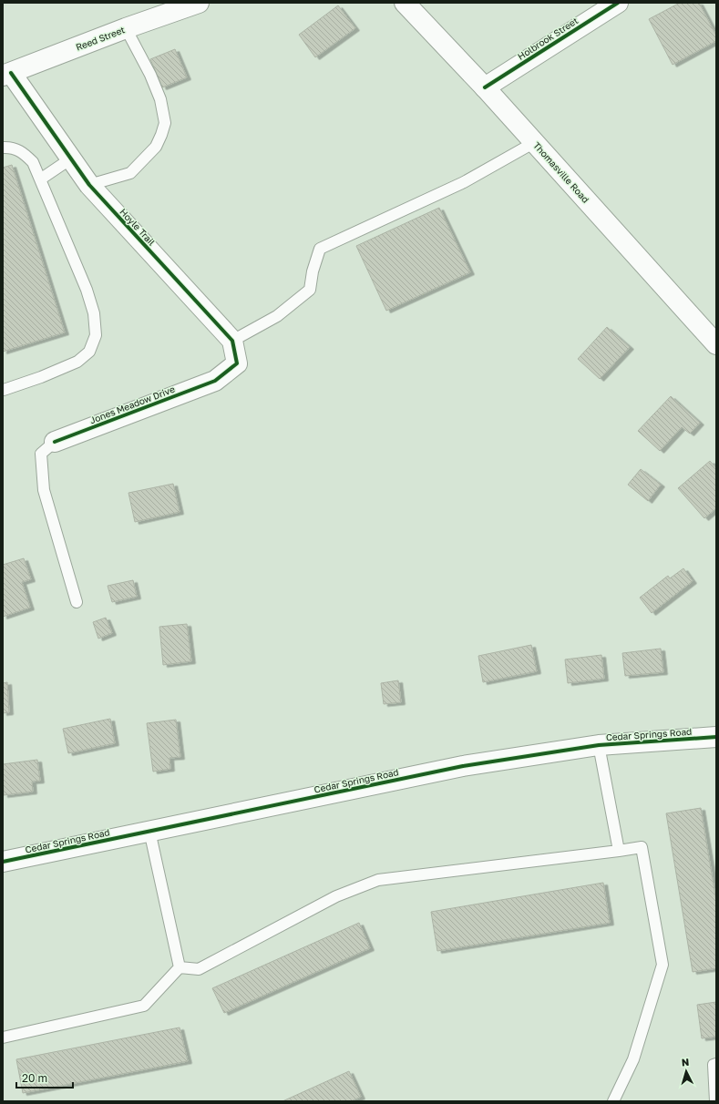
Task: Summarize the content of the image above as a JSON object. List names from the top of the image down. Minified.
{"streets":{"street":["Reed Street","Holbrook Street","Thomasville Road","Hoyle Trail","Jones Meadow Drive","Cedar Springs Road"]},"crossings":[["Reed Street","Hoyle Trail"],["Holbrook Street","Thomasville Road"],["Hoyle Trail","Jones Meadow Drive"]],"scale_bar":"20 m","north":"top"}
